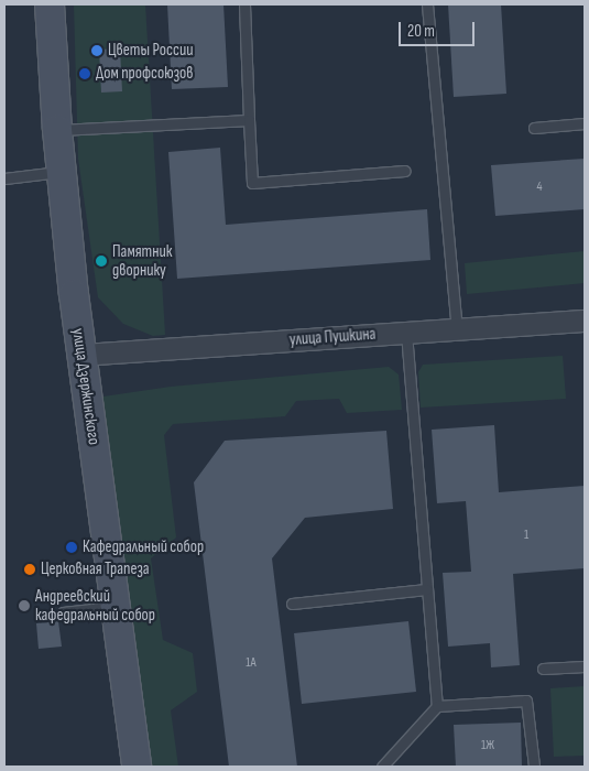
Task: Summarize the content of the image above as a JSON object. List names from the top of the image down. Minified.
{"streets":{"street":["улица Пушкина","улица Дзержинского"]},"crossings":[["улица Пушкина","улица Дзержинского"]],"places":["Цветы России","Дом профсоюзов","Памятник дворнику","Кафедральный собор","Церковная Трапеза","Андреевский кафедральный собор"],"house_numbers":["4","1","1А","1Ж"],"scale_bar":"20 m"}
